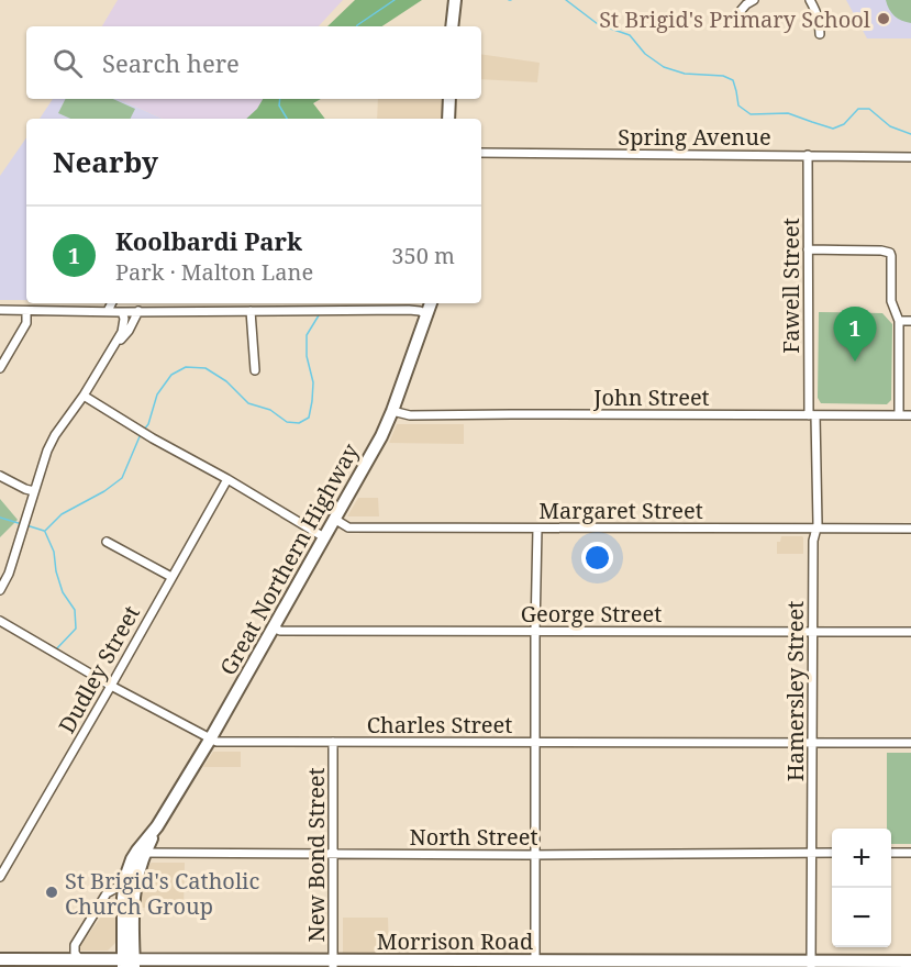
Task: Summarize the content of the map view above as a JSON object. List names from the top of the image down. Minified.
{"streets":{"main road":["Great Northern Highway","Morrison Road"],"street":["Spring Avenue","Fawell Street","John Street","Margaret Street","George Street","Dudley Street","Hamersley Street","Charles Street","North Street","New Bond Street"]},"crossings":[["Spring Avenue","Fawell Street"],["Fawell Street","John Street"],["Fawell Street","Hamersley Street"],["John Street","Great Northern Highway"],["John Street","Hamersley Street"],["Margaret Street","Great Northern Highway"],["Margaret Street","Hamersley Street"],["Great Northern Highway","George Street"],["Great Northern Highway","Charles Street"],["Great Northern Highway","North Street"],["Great Northern Highway","Morrison Road"],["George Street","Hamersley Street"],["Dudley Street","Charles Street"],["Hamersley Street","Charles Street"],["Hamersley Street","North Street"],["Hamersley Street","Morrison Road"],["Charles Street","New Bond Street"],["North Street","New Bond Street"],["New Bond Street","Morrison Road"]],"places":["St Brigid's Primary School","St Brigid's Catholic Church Group"],"page":{"search":"Search here","heading":"Nearby","list":[{"mark":"1","name":"Koolbardi Park","note":"Park · Malton Lane","value":"350 m"}],"pins":"1","map_buttons":["+","−"]}}
